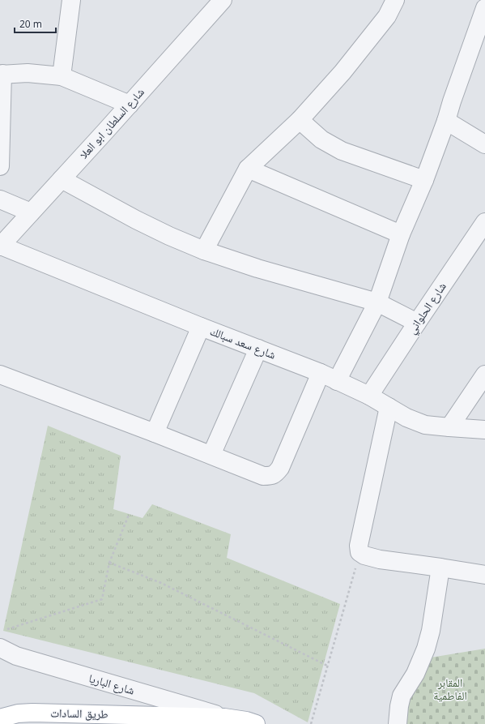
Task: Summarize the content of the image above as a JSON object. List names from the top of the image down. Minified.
{"streets":{"main road":["طريق السادات"],"street":["شارع السلطان ابو العلا","شارع الحلواني","شارع سعد سبالك","شارع الباريا"]},"crossings":[["شارع السلطان ابو العلا","شارع سعد سبالك"],["شارع الحلواني","شارع سعد سبالك"],["شارع الباريا","طريق السادات"]],"parks":["المقابر الفاطمية"],"scale_bar":"20 m"}
